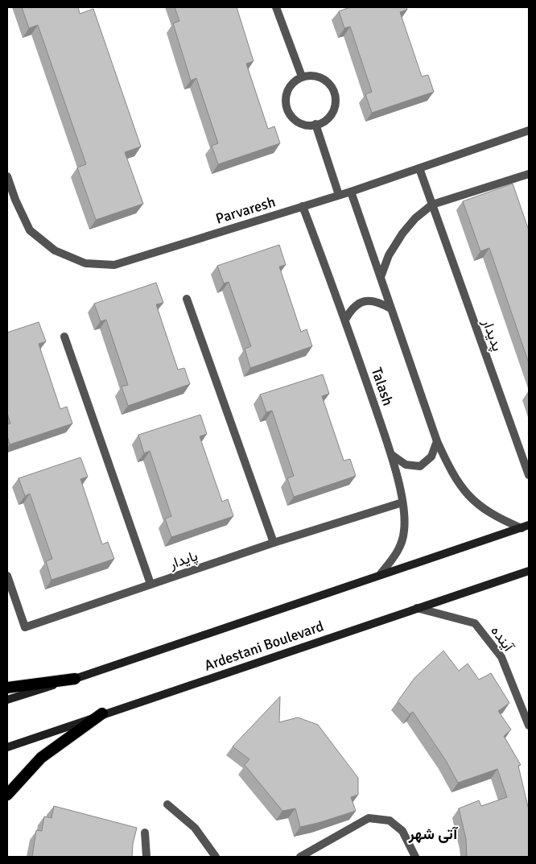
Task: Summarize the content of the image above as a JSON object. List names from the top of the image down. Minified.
{"streets":{"main road":["Ardestani Boulevard"],"street":["Parvaresh","پدیدار","Talash","پایدار","آینده"]},"crossings":[["Parvaresh","پدیدار"],["Parvaresh","Talash"],["Talash","پایدار"],["آینده","Ardestani Boulevard"]],"districts":["آتی شهر"]}
